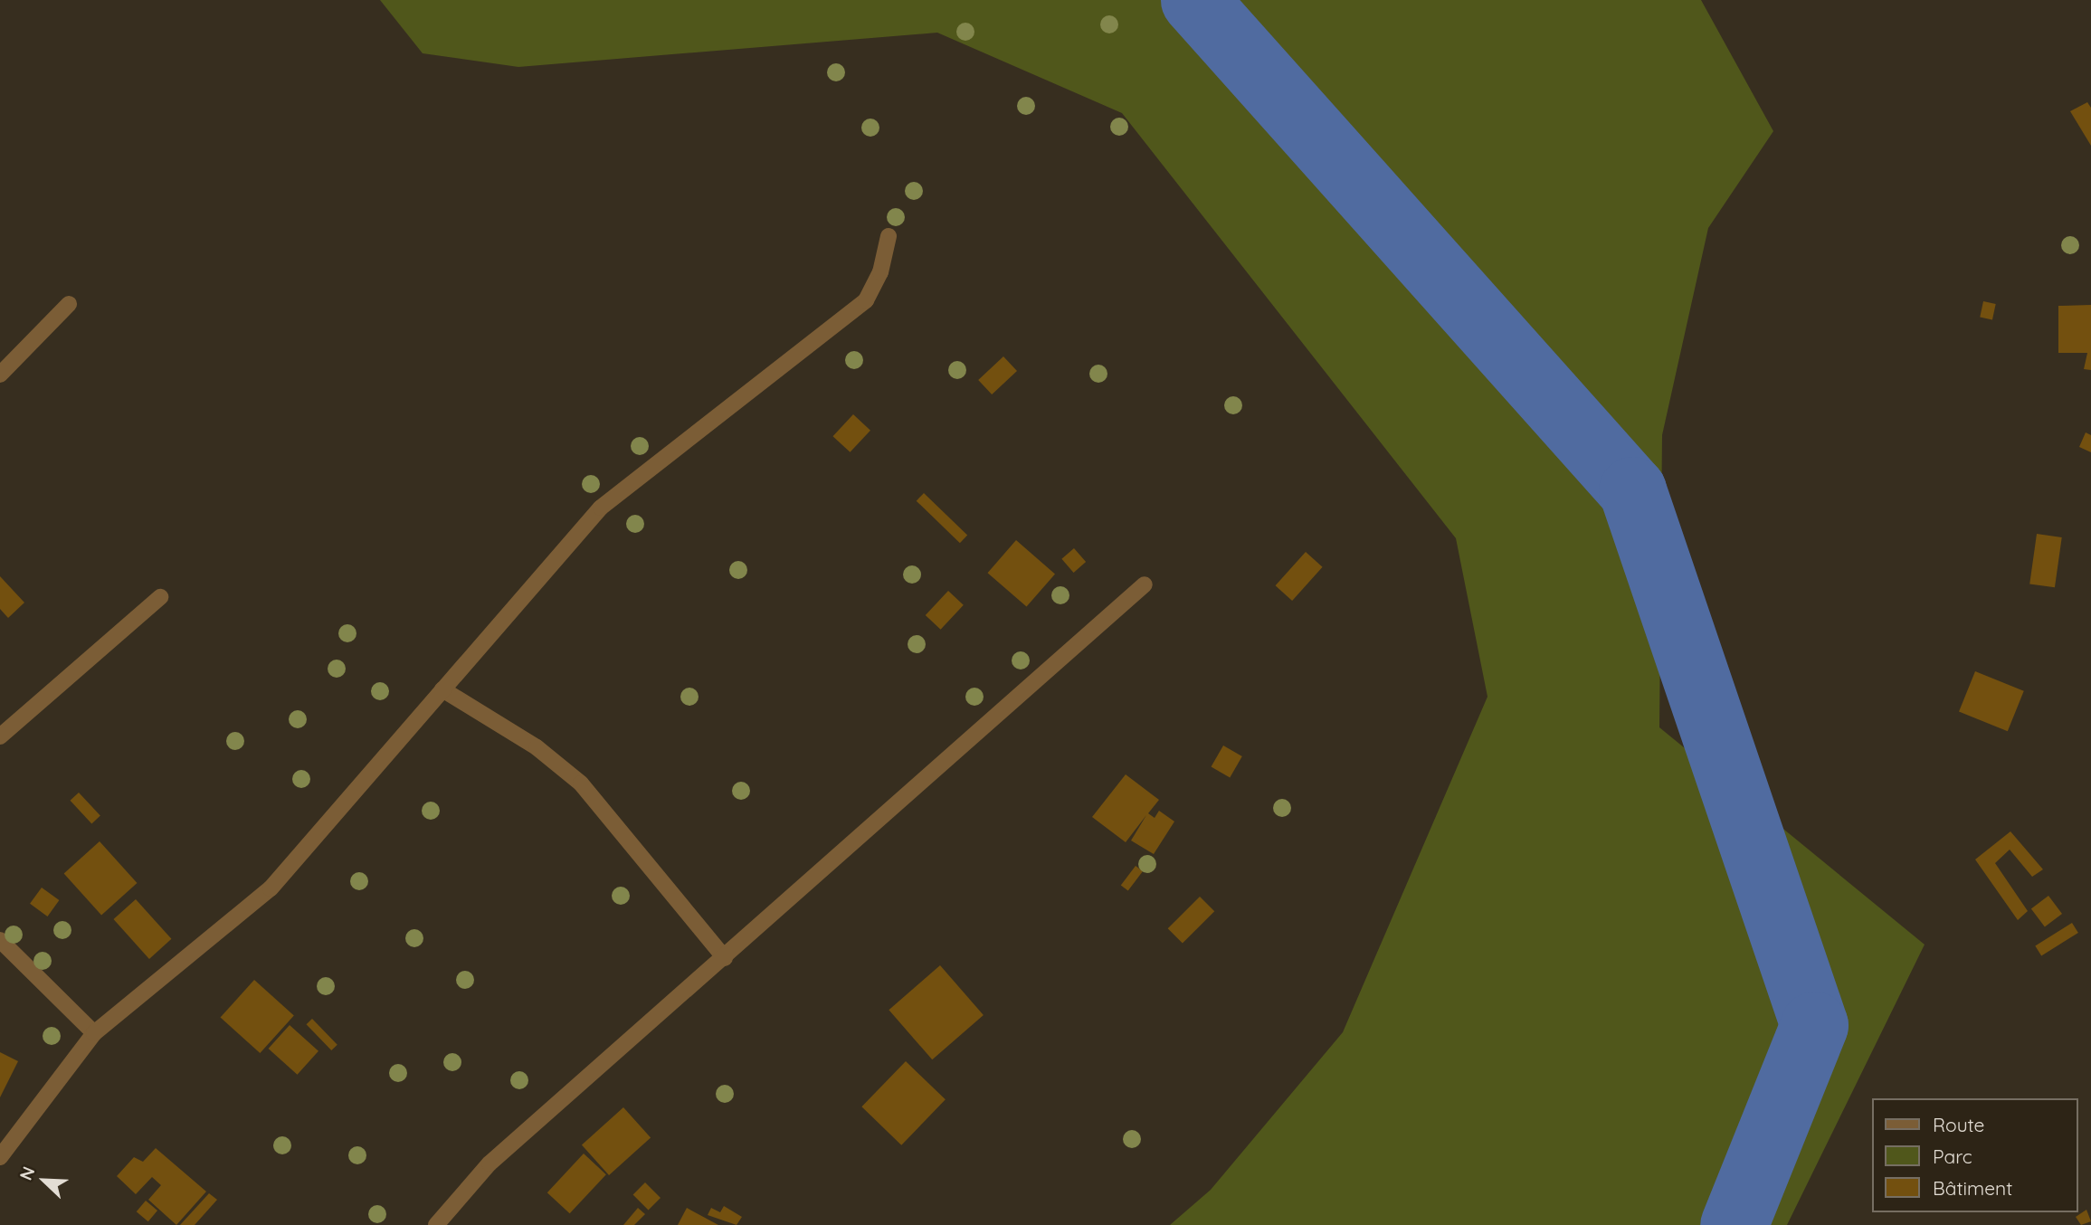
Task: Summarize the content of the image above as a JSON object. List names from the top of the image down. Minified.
{"legend":["Route","Parc","Bâtiment"],"north":"top left"}
